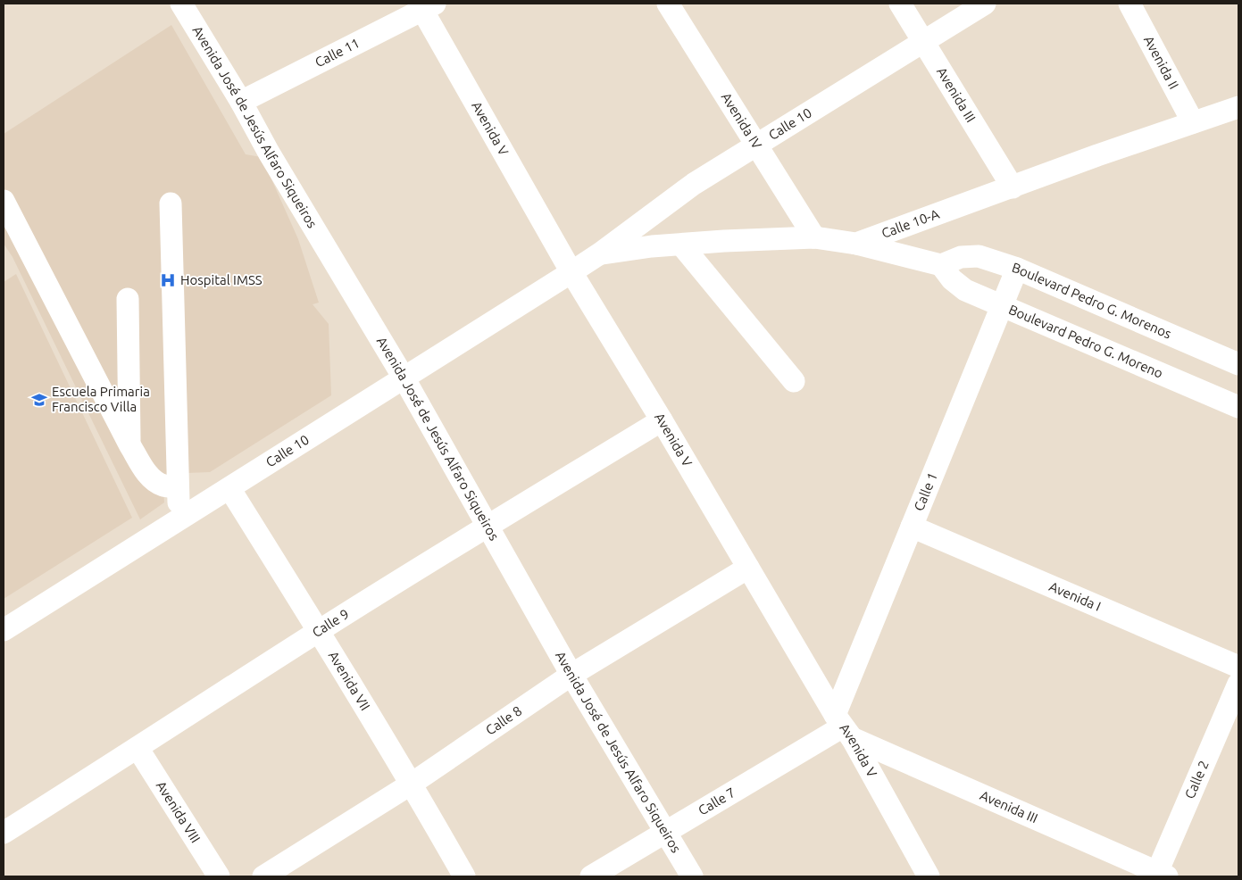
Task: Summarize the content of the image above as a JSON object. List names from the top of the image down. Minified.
{"streets":{"street":["Calle 11","Avenida II","Avenida III","Avenida IV","Calle 10","Avenida José de Jesús Alfaro Siqueiros","Avenida V","Calle 10-A","Boulevard Pedro G. Morenos","Boulevard Pedro G. Moreno","Calle 1","Avenida I","Calle 9","Avenida VII","Calle 8","Calle 2","Calle 7","Avenida VIII"]},"crossings":[["Calle 11","Avenida José de Jesús Alfaro Siqueiros"],["Calle 11","Avenida V"],["Avenida II","Calle 10-A"],["Avenida III","Calle 10"],["Avenida III","Avenida V"],["Avenida III","Calle 10-A"],["Avenida III","Calle 1"],["Avenida III","Calle 2"],["Avenida III","Calle 7"],["Avenida IV","Calle 10"],["Avenida IV","Calle 10-A"],["Calle 10","Avenida José de Jesús Alfaro Siqueiros"],["Calle 10","Avenida V"],["Calle 10","Calle 10-A"],["Calle 10","Avenida VII"],["Avenida José de Jesús Alfaro Siqueiros","Calle 9"],["Avenida José de Jesús Alfaro Siqueiros","Calle 8"],["Avenida José de Jesús Alfaro Siqueiros","Calle 7"],["Avenida V","Calle 10-A"],["Avenida V","Calle 1"],["Avenida V","Calle 9"],["Avenida V","Calle 8"],["Avenida V","Calle 7"],["Boulevard Pedro G. Morenos","Boulevard Pedro G. Moreno"],["Boulevard Pedro G. Morenos","Calle 1"],["Boulevard Pedro G. Moreno","Calle 1"],["Calle 1","Avenida I"],["Calle 1","Calle 7"],["Calle 9","Avenida VII"],["Calle 9","Avenida VIII"],["Avenida VII","Calle 8"]],"places":{"hospital":["Hospital IMSS"],"school or university":["Escuela Primaria Francisco Villa"]}}
